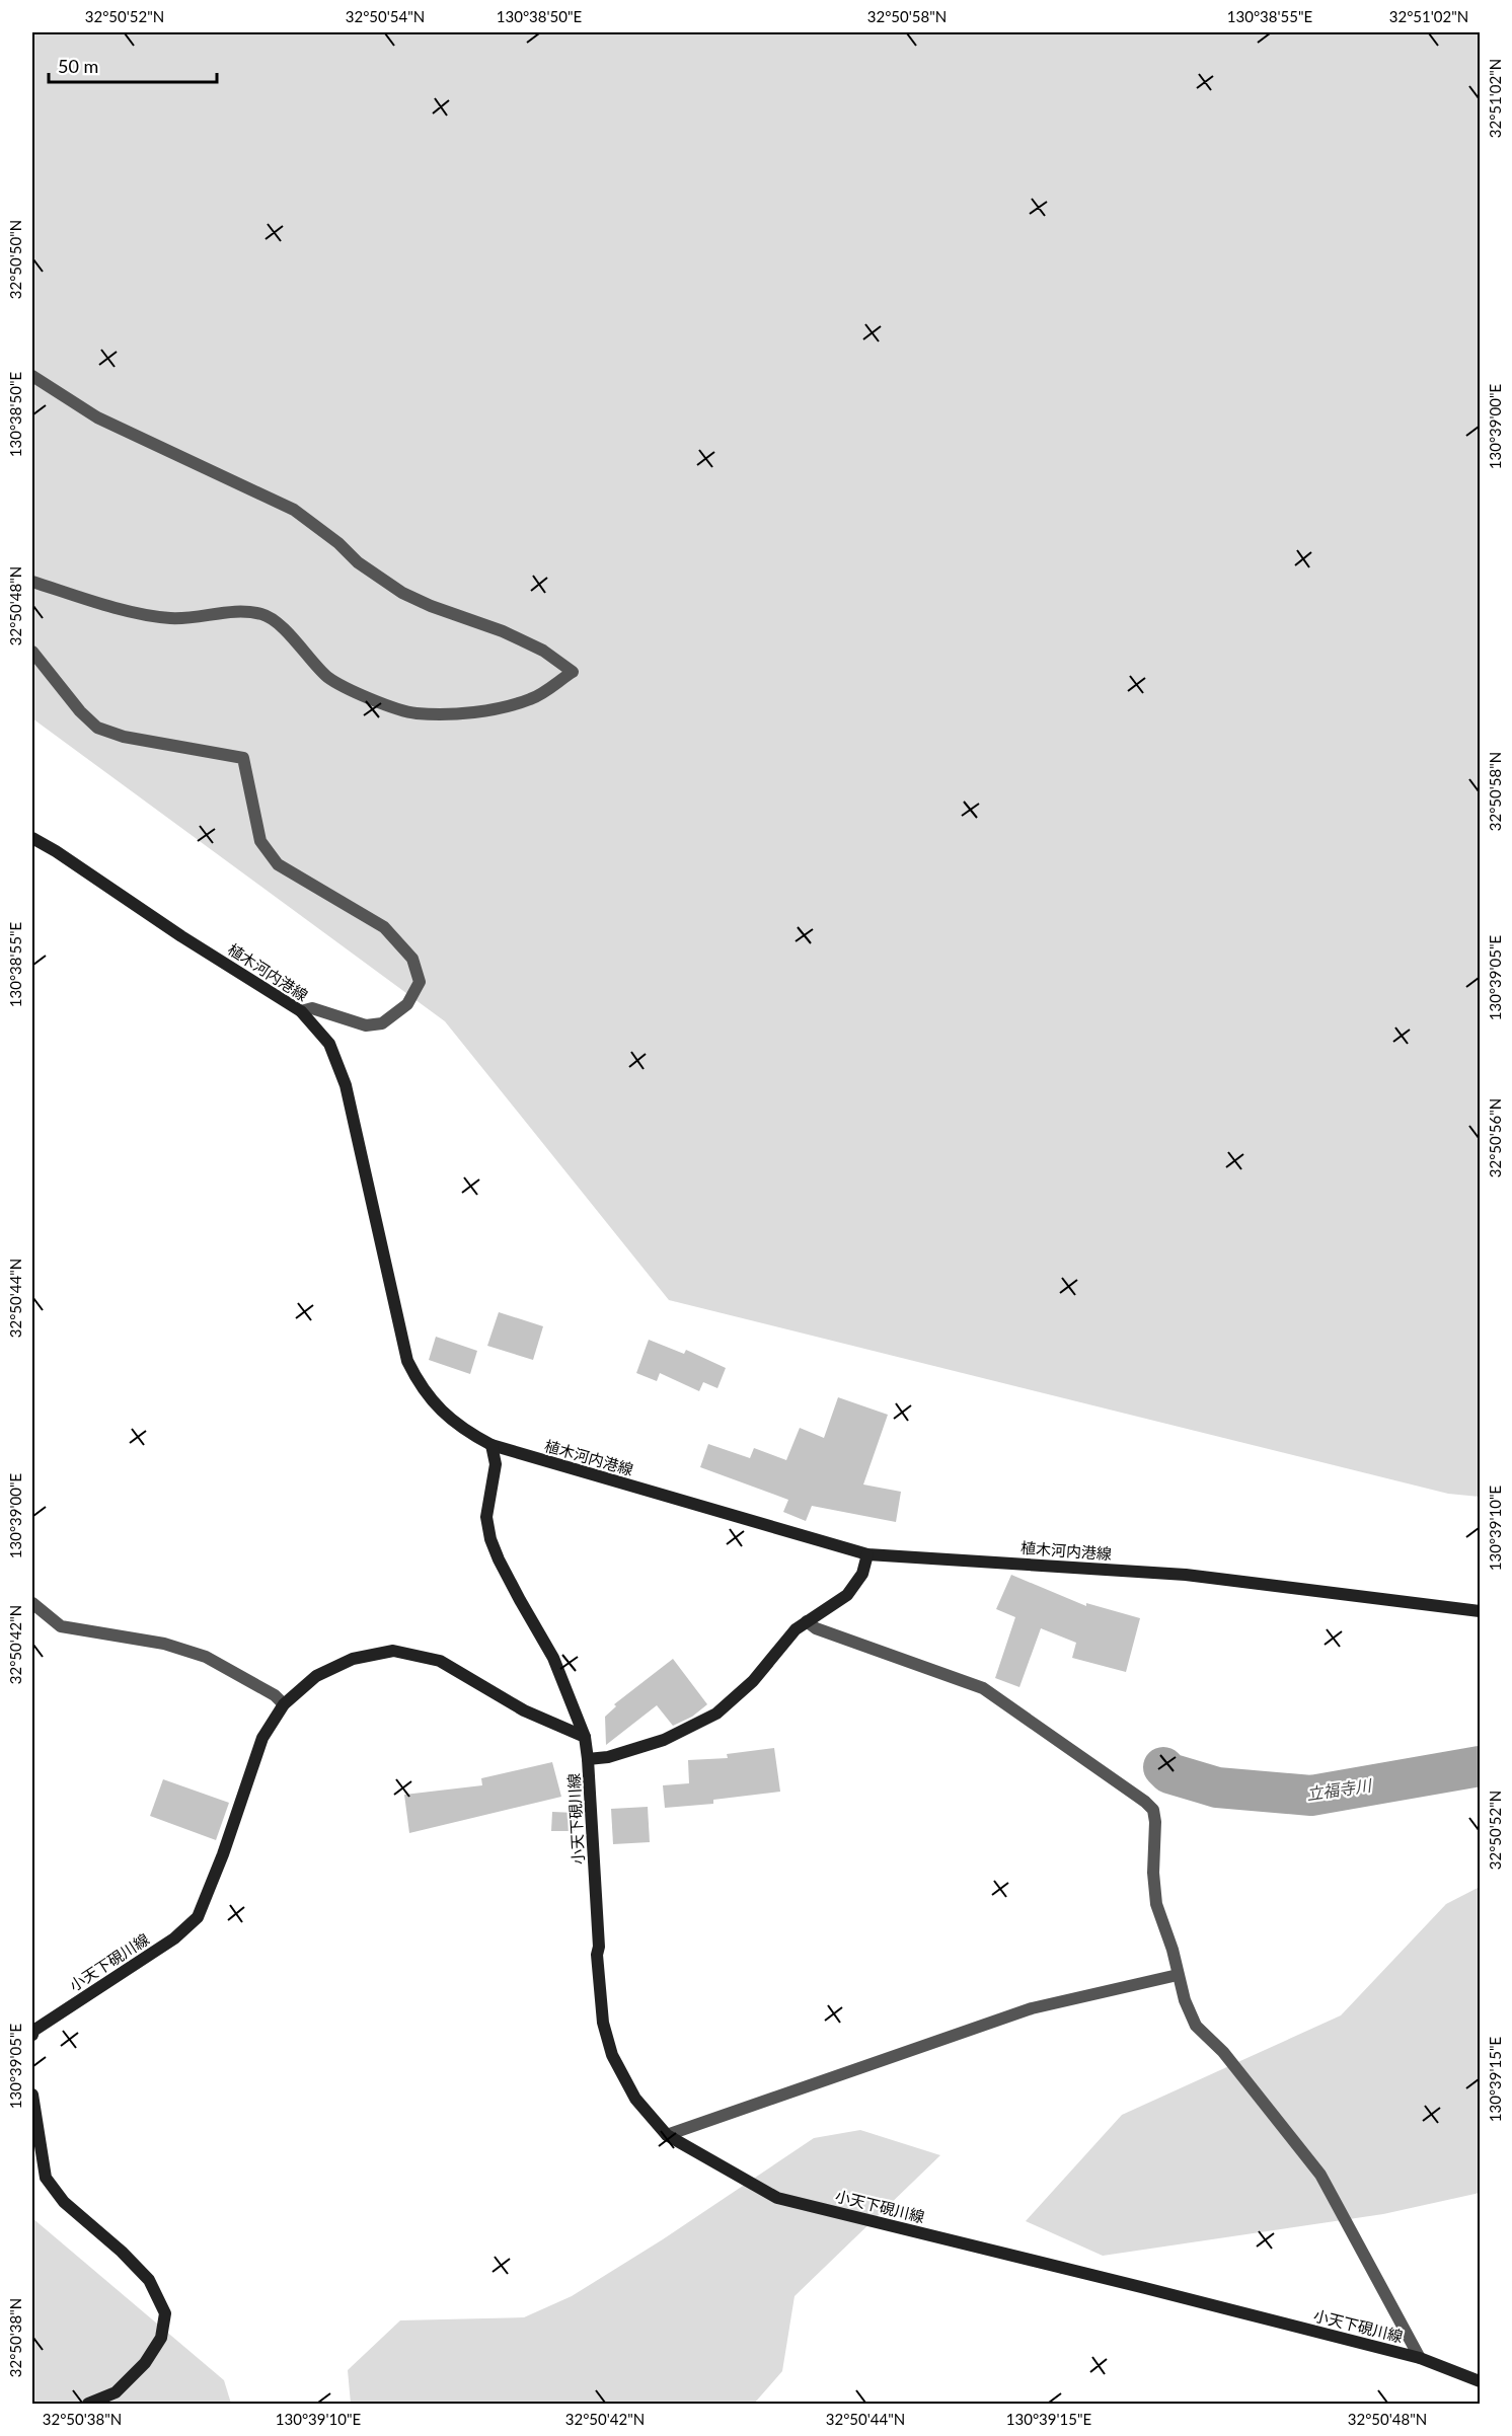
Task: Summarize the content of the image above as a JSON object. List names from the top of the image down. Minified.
{"streets":{"main road":["植木河内港線","小天下硯川線"]},"crossings":[["植木河内港線","小天下硯川線"]],"water":["立福寺川"],"scale_bar":"50 m","coordinates":["32°50'52\"N","32°50'54\"N","130°38'50\"E","32°50'58\"N","130°38'55\"E","32°51'02\"N","32°50'50\"N","130°39'00\"E","32°50'48\"N","130°39'05\"E","32°50'56\"N","32°50'44\"N","130°39'10\"E","32°50'42\"N","130°39'15\"E","32°50'38\"N"]}
